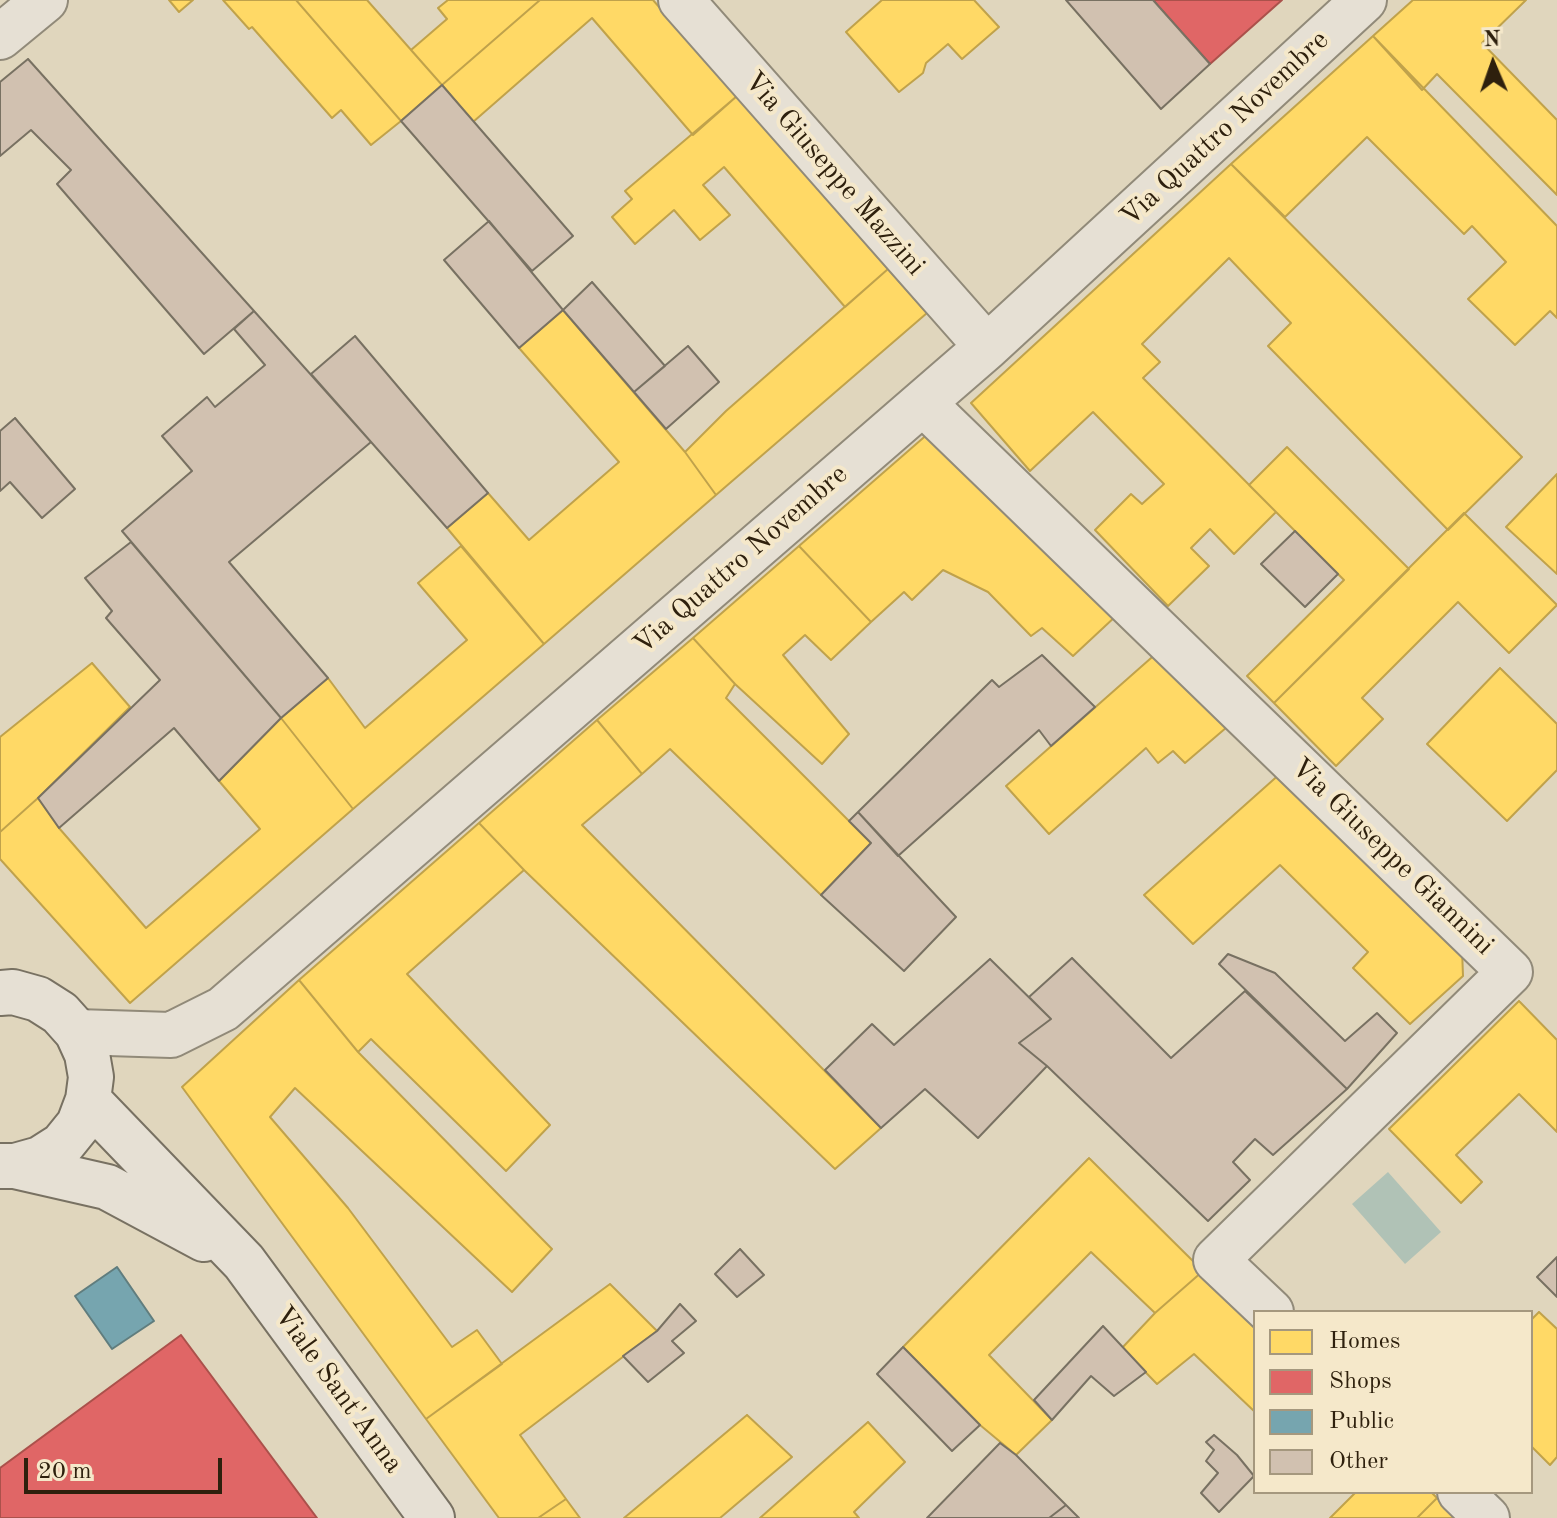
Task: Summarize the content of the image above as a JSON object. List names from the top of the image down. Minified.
{"streets":{"street":["Via Quattro Novembre","Via Giuseppe Mazzini","Via Giuseppe Giannini","Viale Sant'Anna"]},"crossings":[["Via Quattro Novembre","Via Giuseppe Mazzini"],["Via Quattro Novembre","Via Giuseppe Giannini"]],"legend":["Homes","Shops","Public","Other"],"scale_bar":"20 m","north":"top"}
